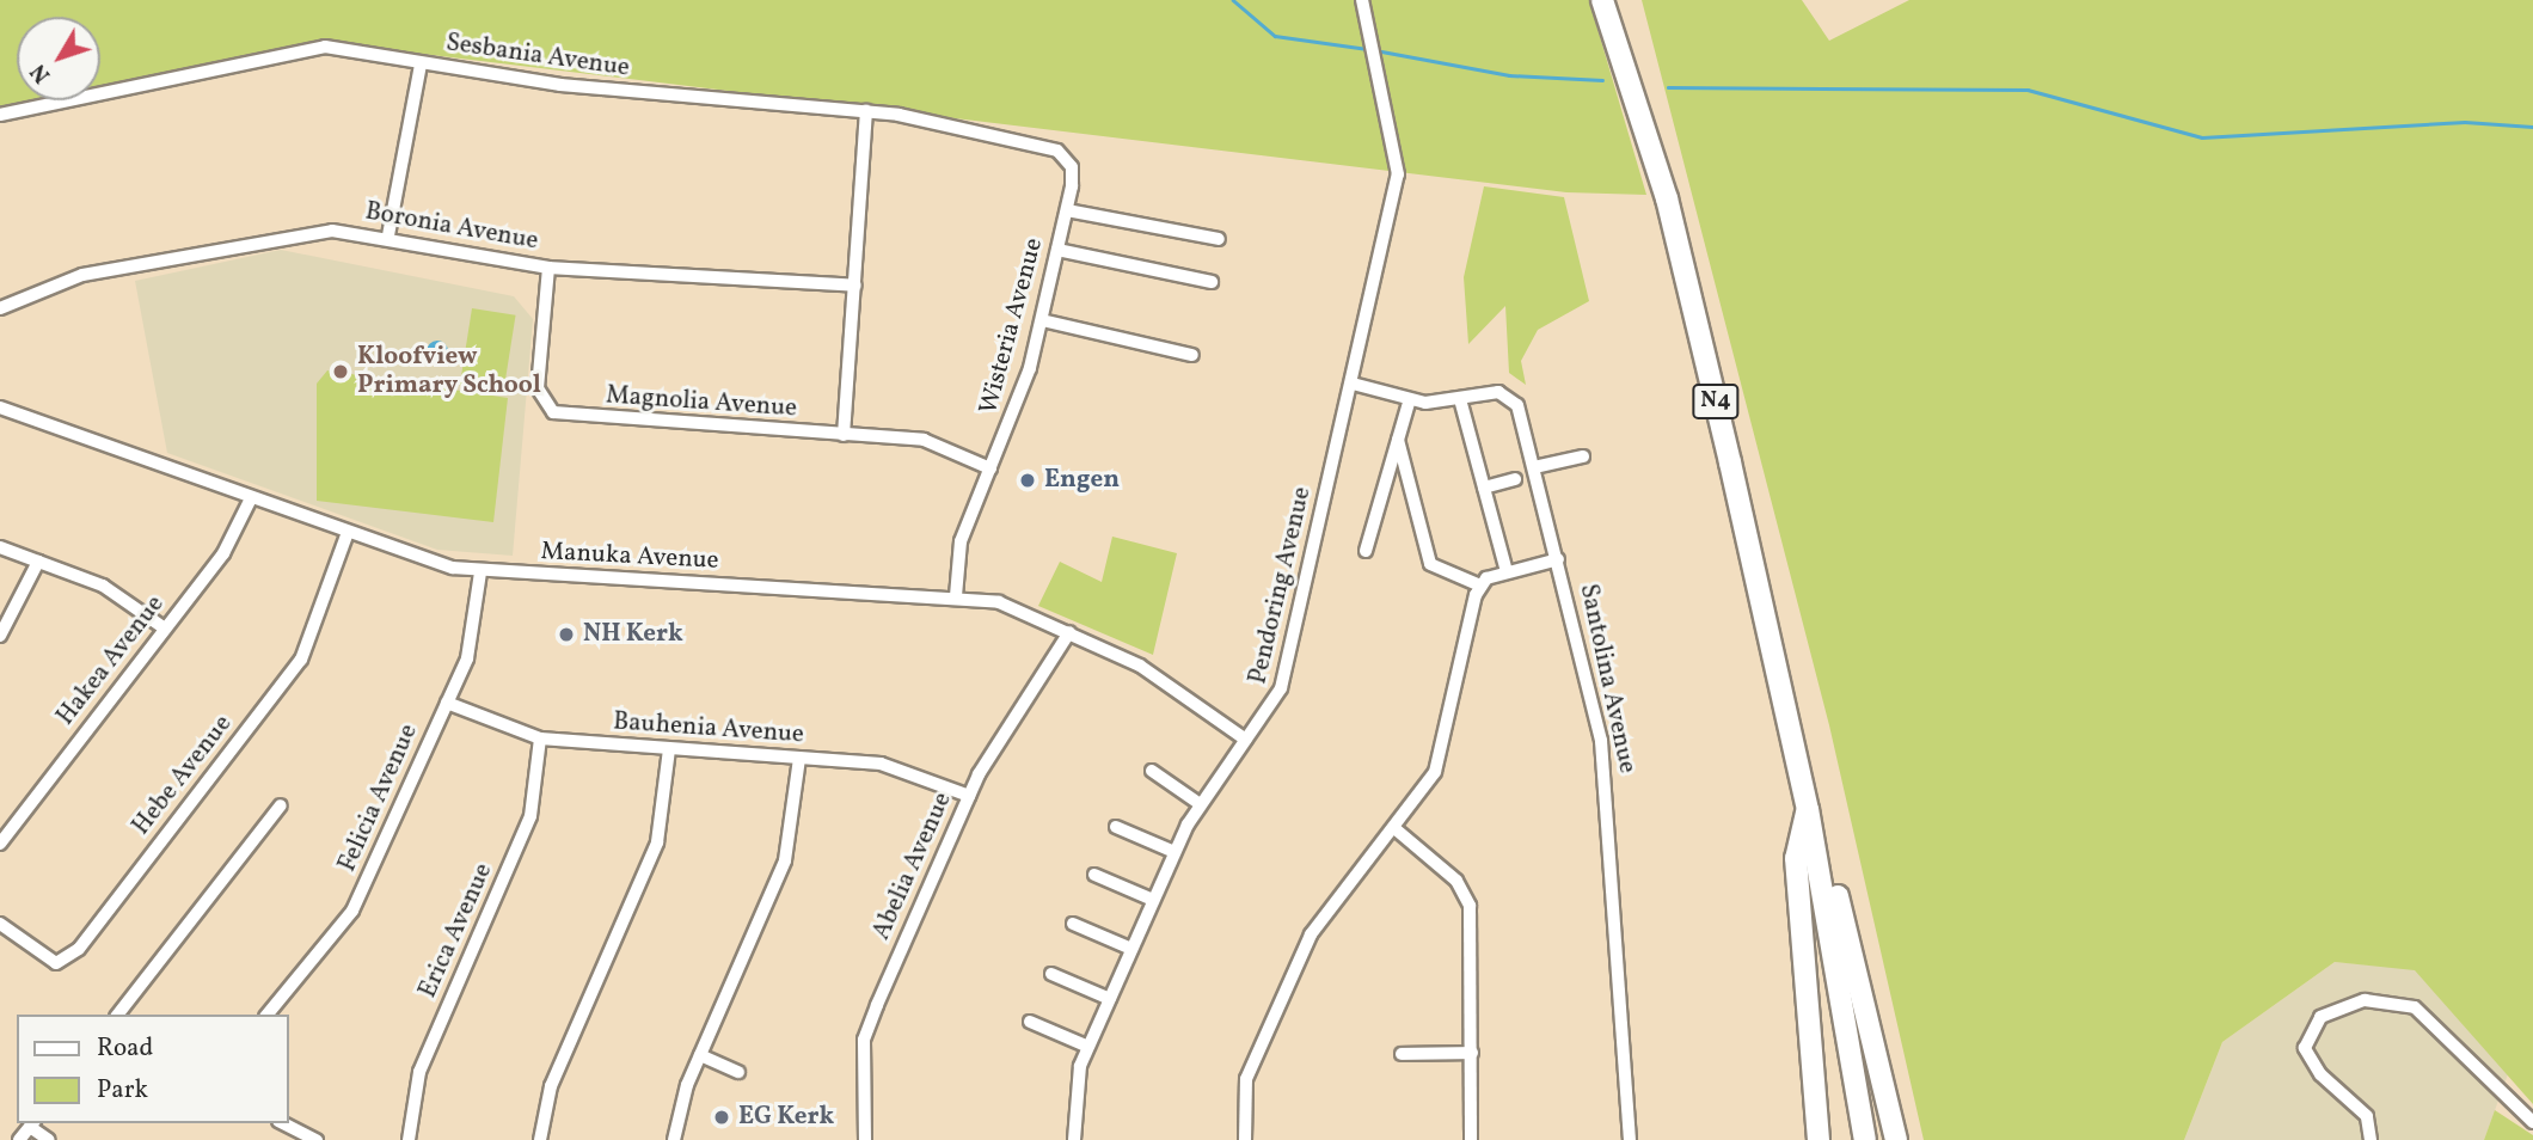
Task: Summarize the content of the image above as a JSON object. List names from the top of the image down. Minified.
{"streets":{"highway":["N4"],"street":["Sesbania Avenue","Boronia Avenue","Wisteria Avenue","Magnolia Avenue","Manuka Avenue","Pendoring Avenue","Hakea Avenue","Santolina Avenue","Bauhenia Avenue","Hebe Avenue","Felicia Avenue","Abelia Avenue","Erica Avenue"]},"crossings":[["Sesbania Avenue","Wisteria Avenue"],["Boronia Avenue","Magnolia Avenue"],["Wisteria Avenue","Magnolia Avenue"],["Wisteria Avenue","Manuka Avenue"],["Manuka Avenue","Pendoring Avenue"],["Manuka Avenue","Hakea Avenue"],["Manuka Avenue","Hebe Avenue"],["Manuka Avenue","Felicia Avenue"],["Manuka Avenue","Abelia Avenue"],["Pendoring Avenue","Santolina Avenue"],["Bauhenia Avenue","Felicia Avenue"],["Bauhenia Avenue","Abelia Avenue"],["Bauhenia Avenue","Erica Avenue"]],"places":["Kloofview Primary School","Engen","NH Kerk","EG Kerk"],"legend":["Road","Park"],"north":"bottom left"}
